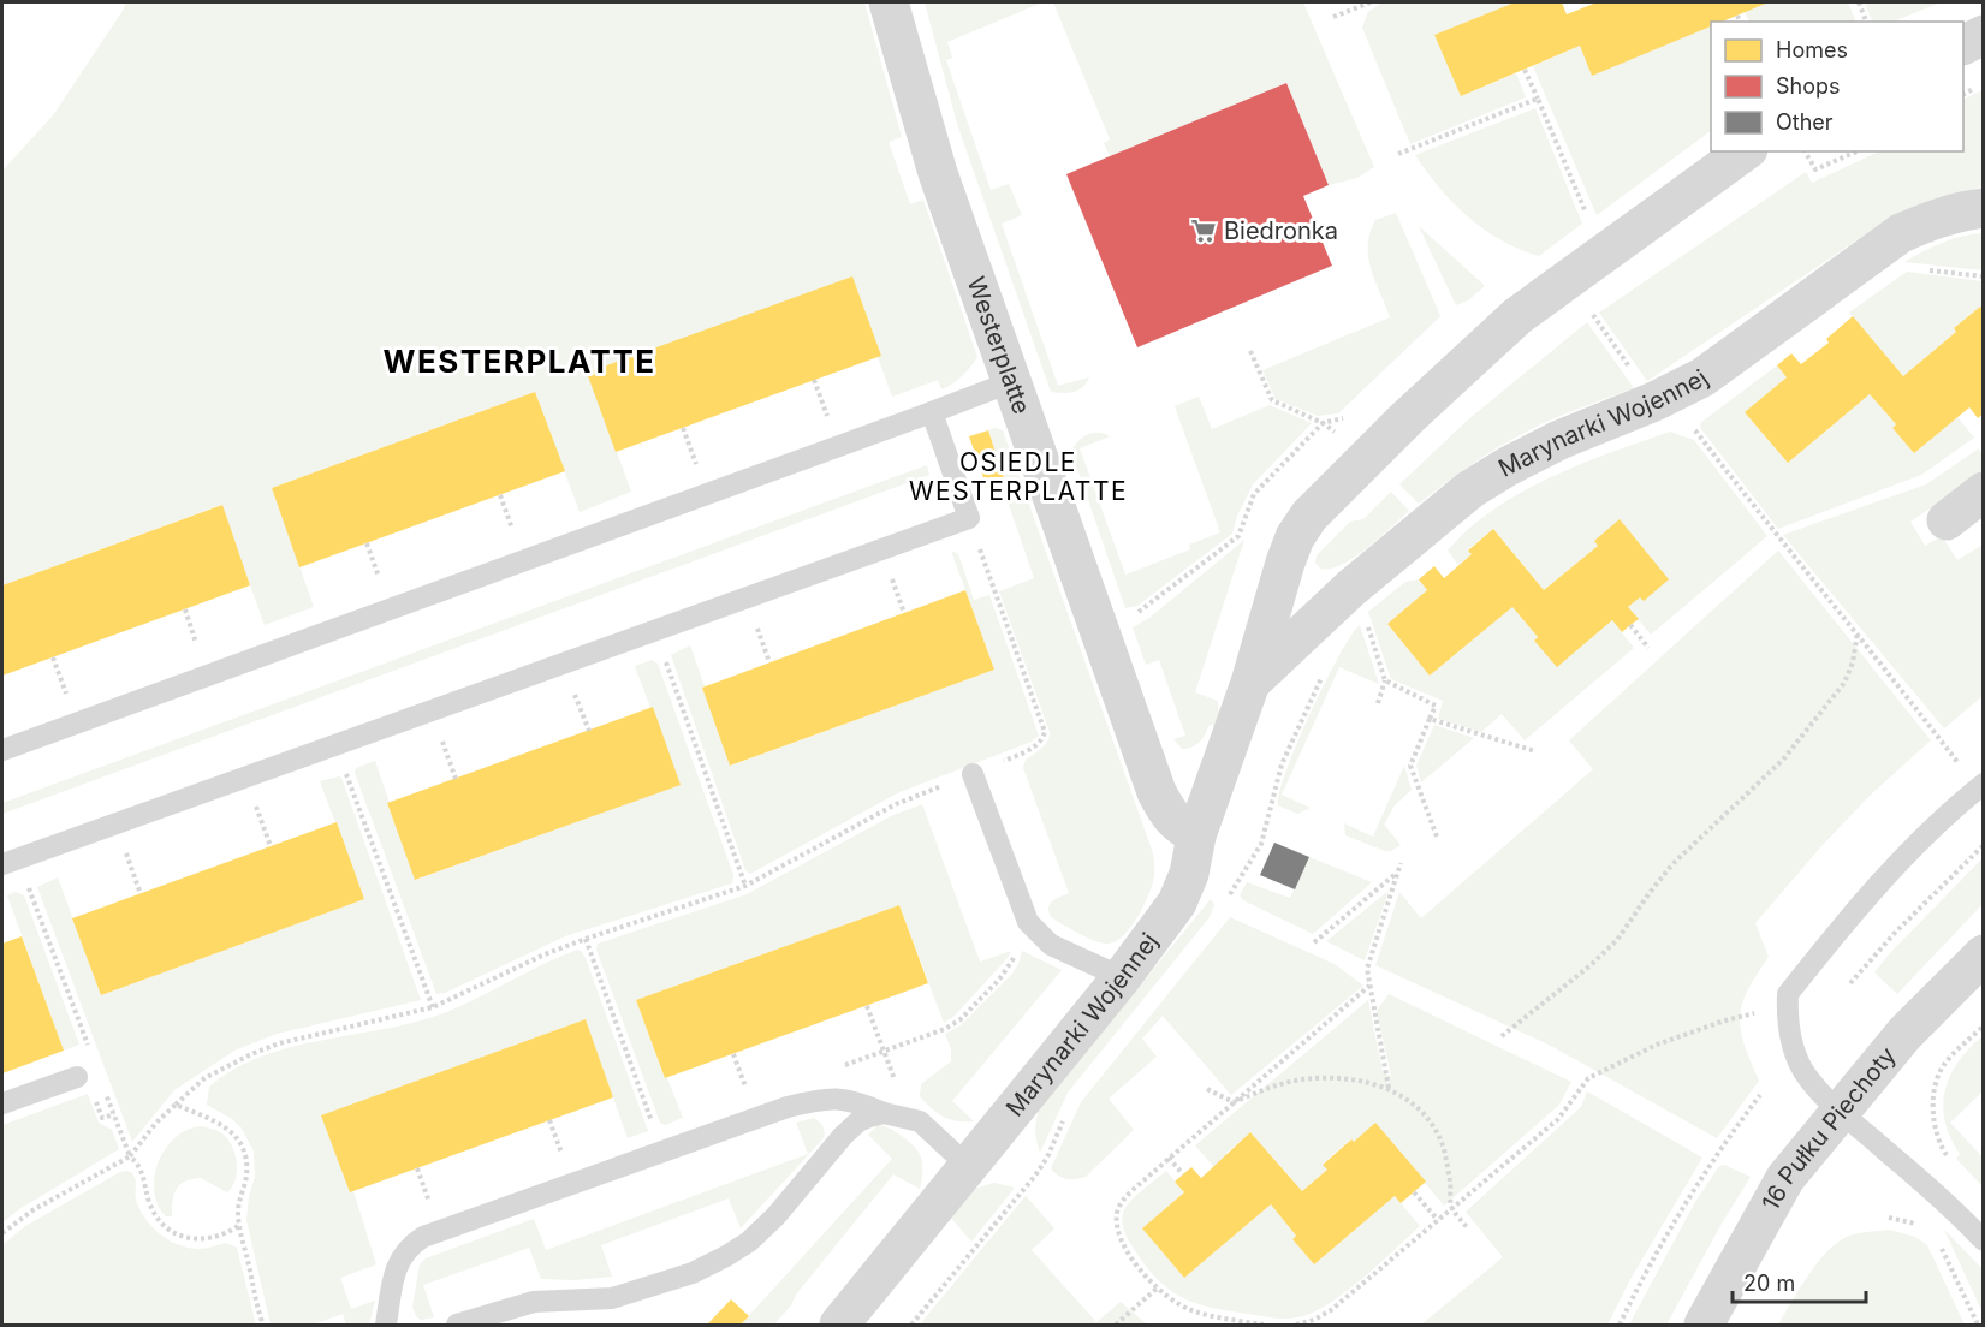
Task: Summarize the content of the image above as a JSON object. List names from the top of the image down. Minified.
{"streets":{"street":["Westerplatte","Marynarki Wojennej","16 Pułku Piechoty"]},"crossings":[["Westerplatte","Marynarki Wojennej"]],"districts":["WESTERPLATTE","OSIEDLE WESTERPLATTE"],"places":{"supermarket":["Biedronka"]},"legend":["Homes","Shops","Other"],"scale_bar":"20 m"}
